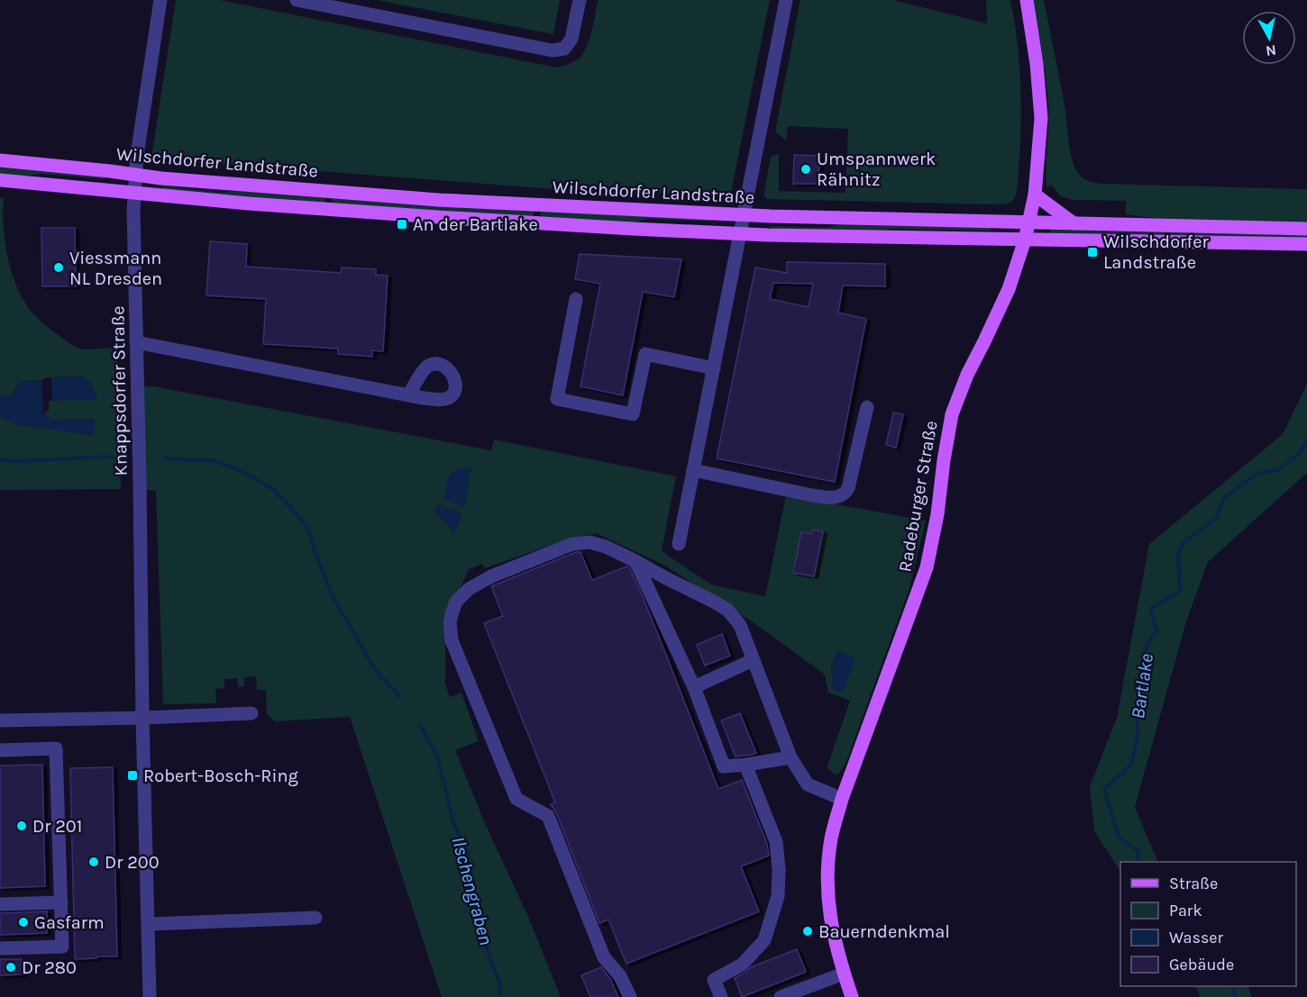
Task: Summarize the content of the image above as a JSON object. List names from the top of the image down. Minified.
{"streets":{"main road":["Wilschdorfer Landstraße","Radeburger Straße"],"street":["Knappsdorfer Straße"]},"crossings":[["Wilschdorfer Landstraße","Knappsdorfer Straße"],["Wilschdorfer Landstraße","Radeburger Straße"]],"water":["Bartlake","Ilschengraben"],"places":{"other":["Umspannwerk Rähnitz","Viessmann NL Dresden","Dr 201","Dr 200","Gasfarm","Bauerndenkmal","Dr 280"],"transit":["An der Bartlake","Wilschdorfer Landstraße","Robert-Bosch-Ring"]},"legend":["Straße","Park","Wasser","Gebäude"],"north":"bottom"}
